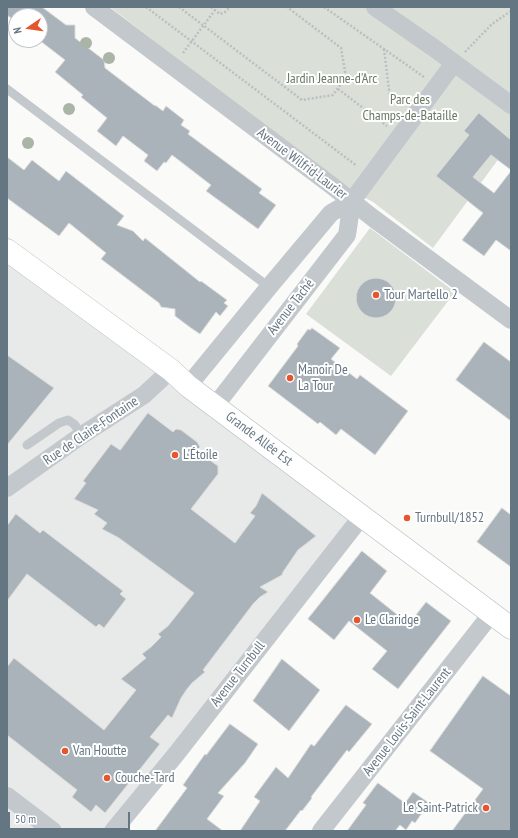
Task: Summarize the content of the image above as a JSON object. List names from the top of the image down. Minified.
{"streets":{"main road":["Grande Allée Est"],"street":["Avenue Wilfrid-Laurier","Avenue Taché","Rue de Claire-Fontaine","Avenue Turnbull","Avenue Louis-Saint-Laurent"]},"crossings":[["Avenue Wilfrid-Laurier","Avenue Taché"],["Avenue Taché","Grande Allée Est"],["Rue de Claire-Fontaine","Grande Allée Est"],["Grande Allée Est","Avenue Turnbull"],["Grande Allée Est","Avenue Louis-Saint-Laurent"]],"parks":["Jardin Jeanne-d'Arc","Parc des Champs-de-Bataille"],"places":["Tour Martello 2","Manoir De La Tour","L'Étoile","Turnbull/1852","Le Claridge","Van Houtte","Couche-Tard","Le Saint-Patrick"],"scale_bar":"50 m","north":"left"}
